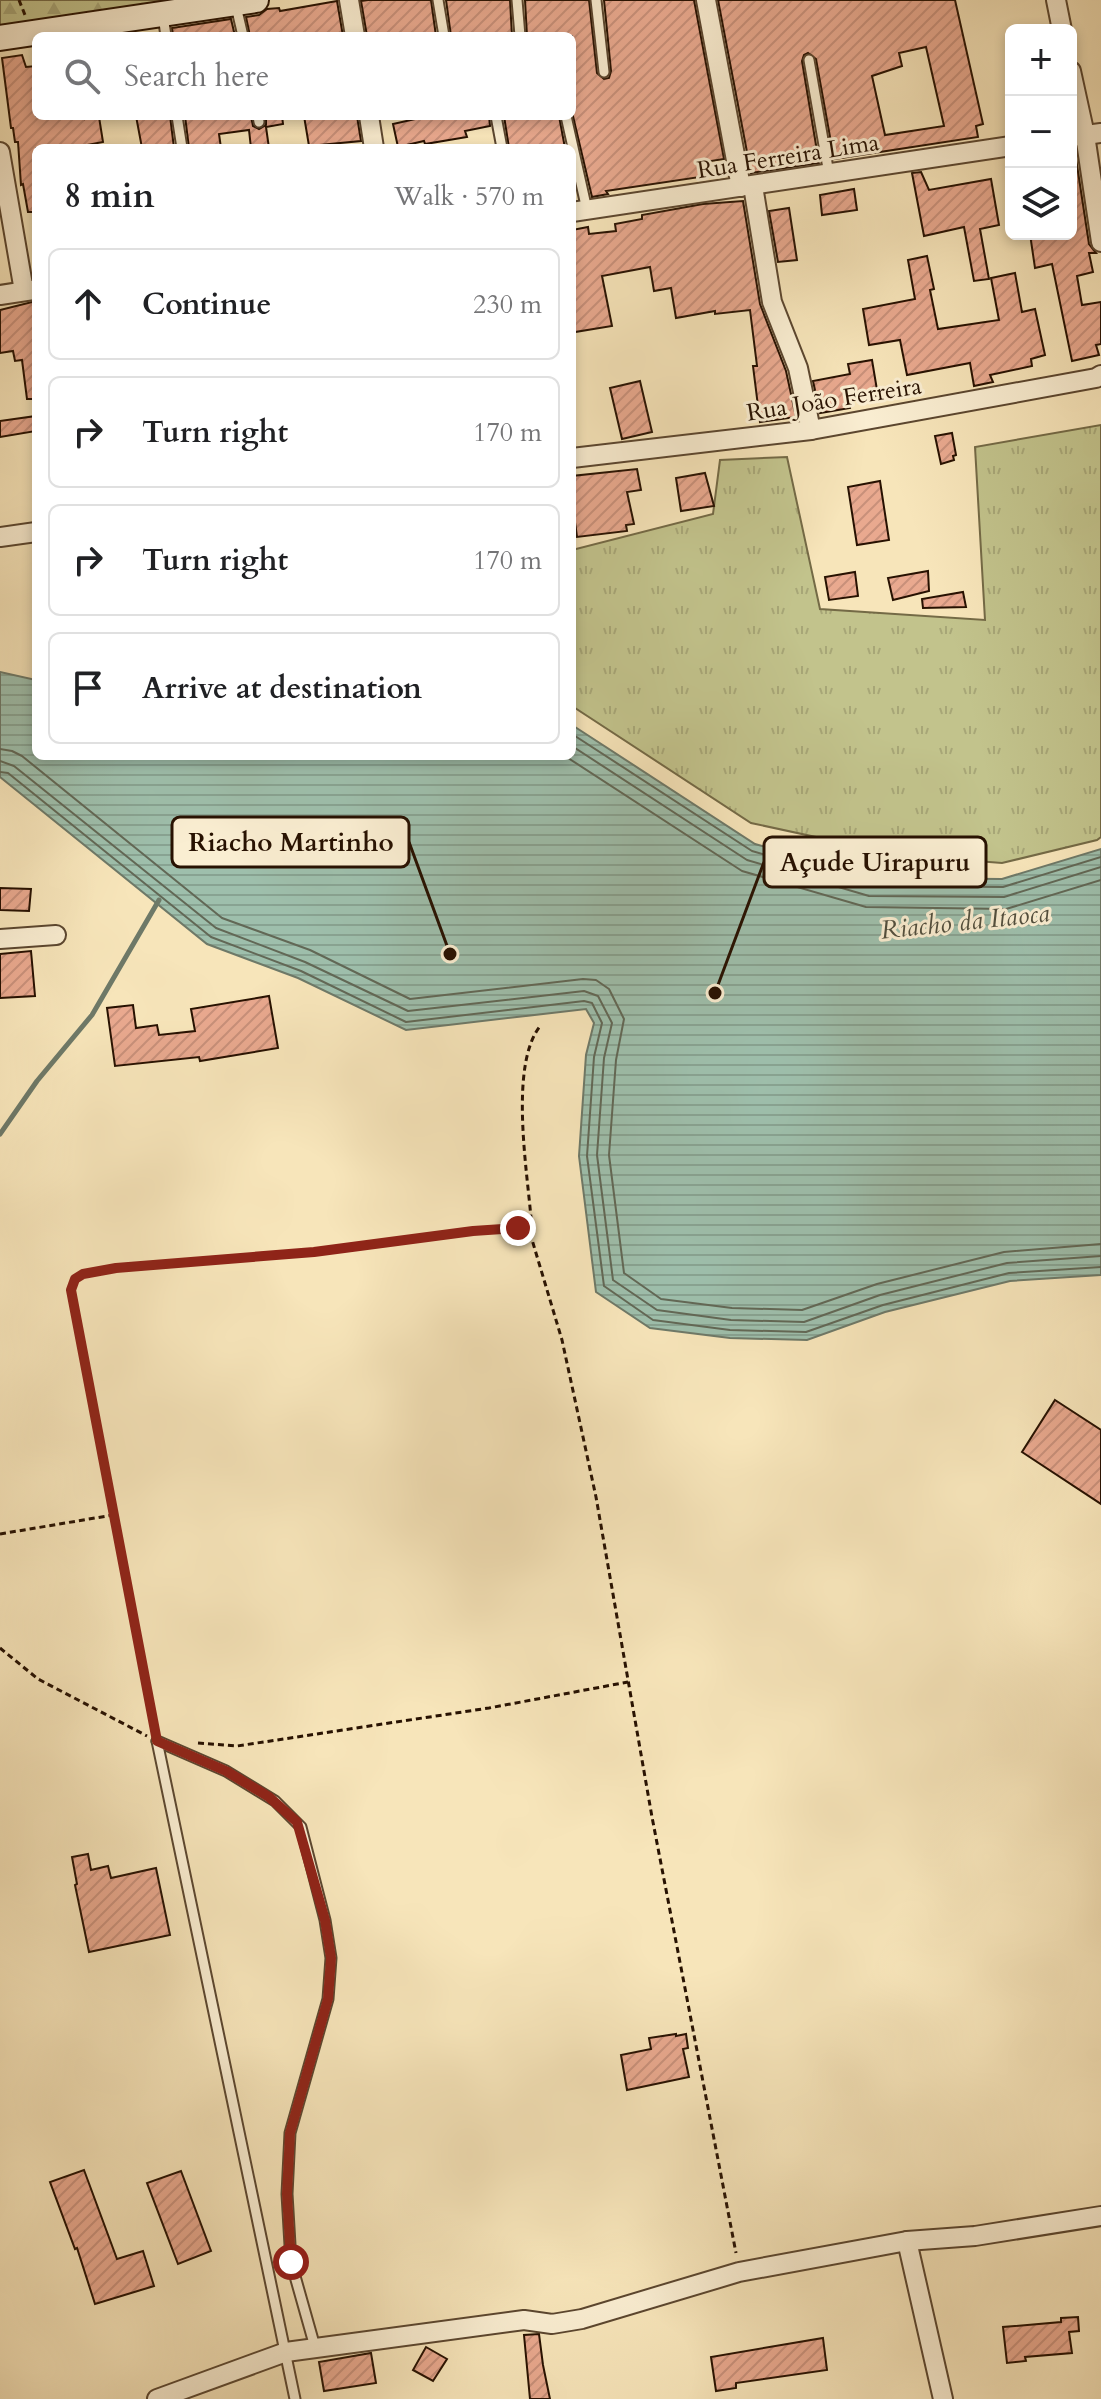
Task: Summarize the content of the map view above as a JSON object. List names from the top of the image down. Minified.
{"streets":{"street":["Rua Ferreira Lima","Rua João Ferreira"]},"water":["Riacho da Itaoca"],"places":["Riacho Martinho","Açude Uirapuru"],"page":{"map_buttons":["+","−"],"search":"Search here","heading":["8 min","Walk · 570 m"],"list":[["Continue","230 m"],["Turn right","170 m"],["Turn right","170 m"],"Arrive at destination"]}}
